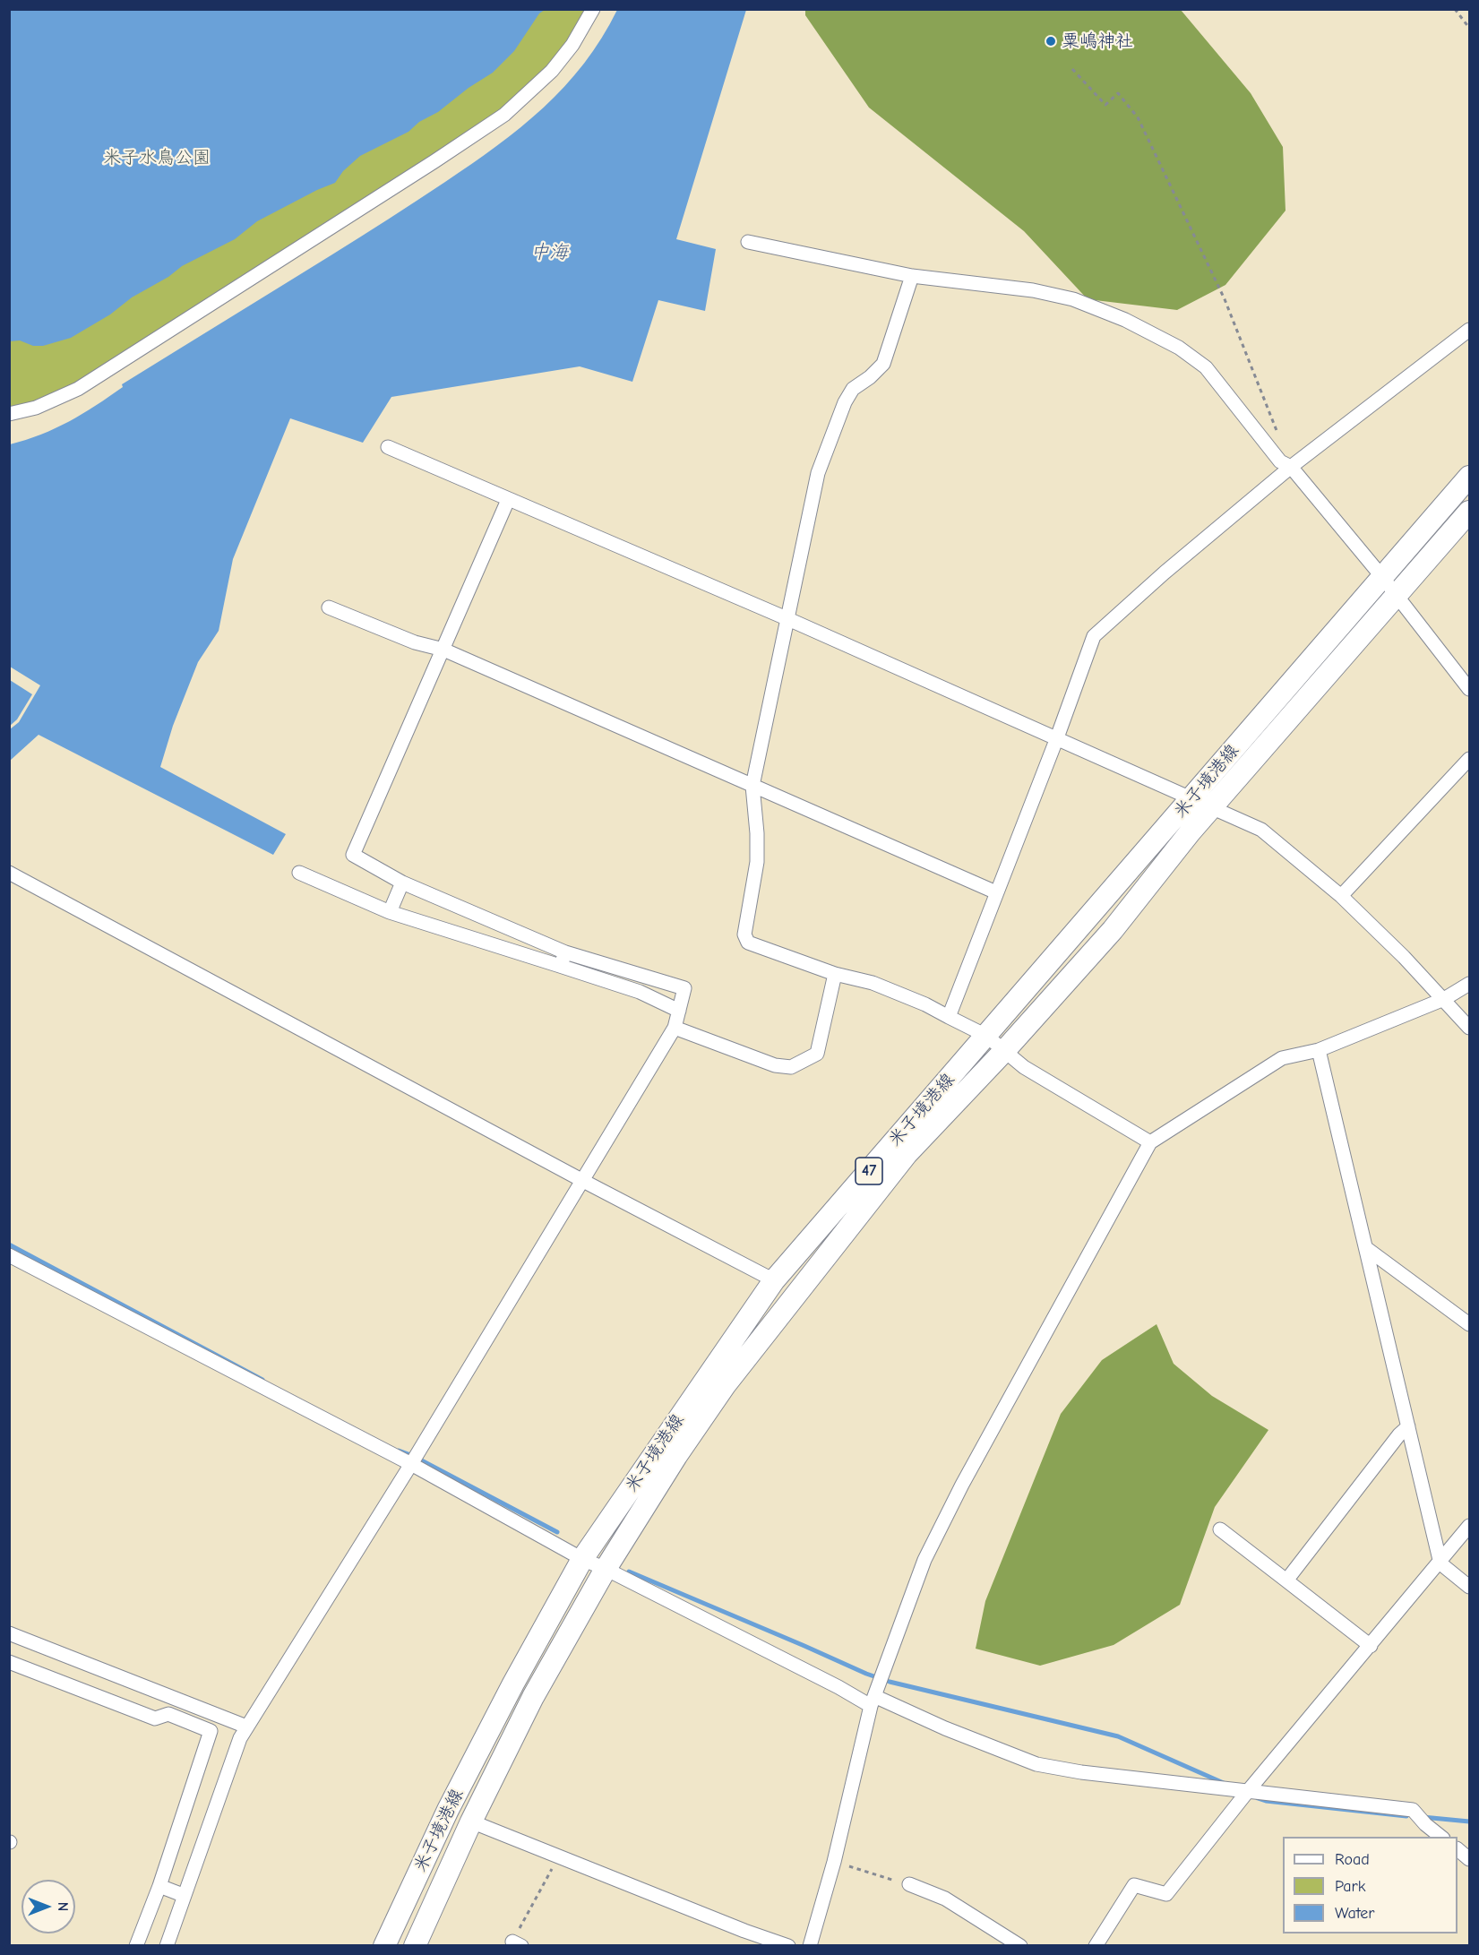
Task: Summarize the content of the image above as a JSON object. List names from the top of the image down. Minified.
{"streets":{"main road":["米子境港線","47"]},"water":["中海"],"parks":["米子水鳥公園"],"places":["粟嶋神社"],"legend":["Road","Park","Water"],"north":"right"}
